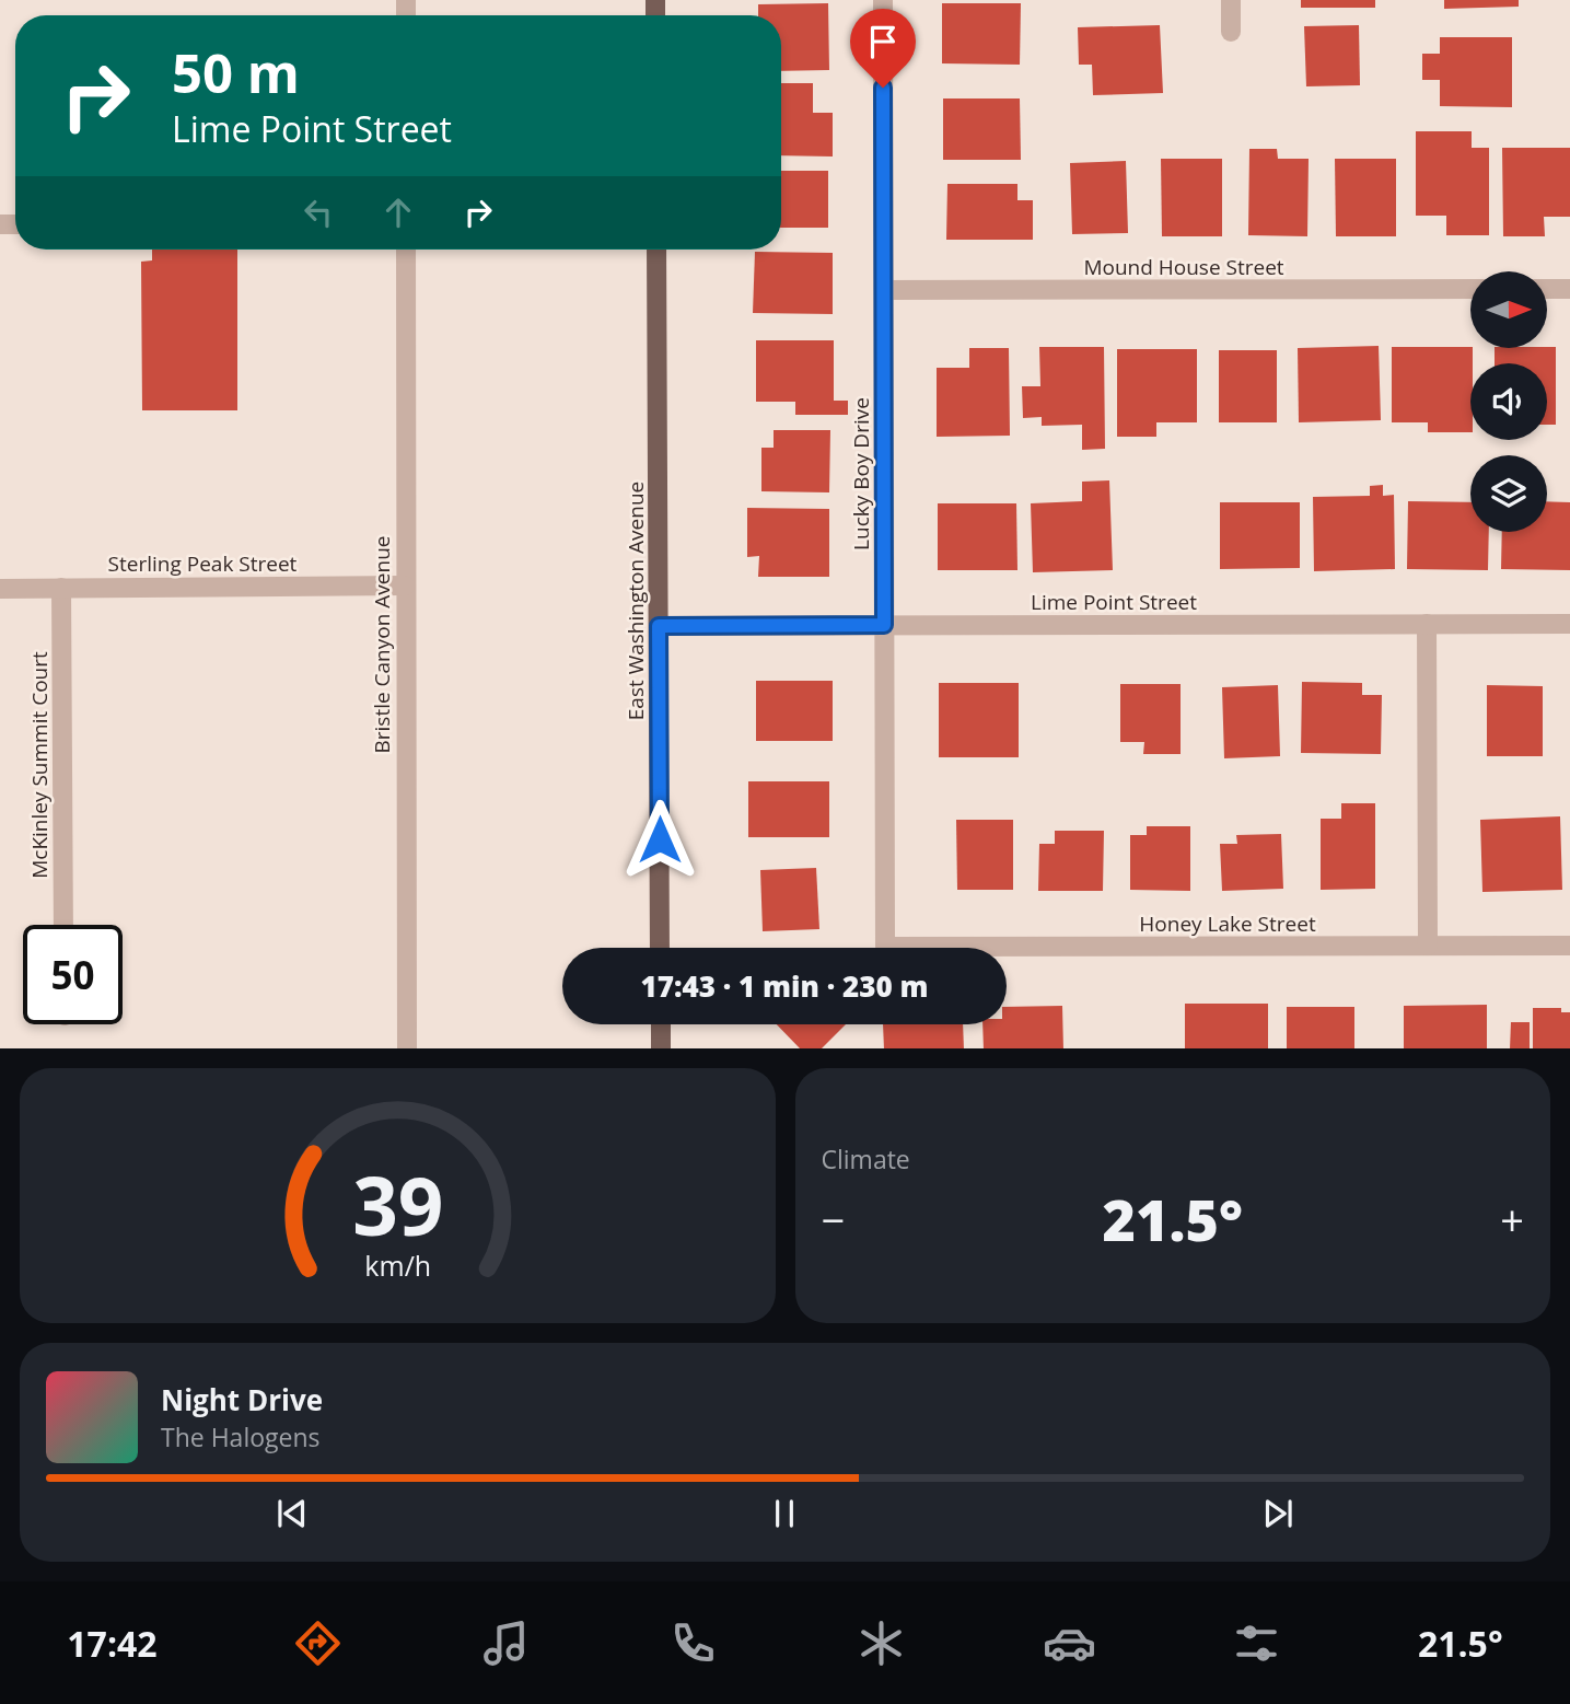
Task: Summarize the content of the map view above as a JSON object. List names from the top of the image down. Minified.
{"streets":{"main road":["East Washington Avenue"],"street":["Mound House Street","Lucky Boy Drive","Sterling Peak Street","Lime Point Street","Bristle Canyon Avenue","McKinley Summit Court","Honey Lake Street"]},"crossings":[["Mound House Street","Lucky Boy Drive"],["Lucky Boy Drive","Lime Point Street"],["Lucky Boy Drive","Honey Lake Street"],["Sterling Peak Street","Bristle Canyon Avenue"],["Sterling Peak Street","McKinley Summit Court"],["East Washington Avenue","Lime Point Street"]],"north":"right","page":{"turn":["50 m","Lime Point Street"],"limit":"50","trip":"17:43 · 1 min · 230 m","tile":"Climate","heat":["−","21.5°","+"],"song":["Night Drive","The Halogens"],"tabs":["17:42","21.5°"],"gauge":["39","km/h"]}}
